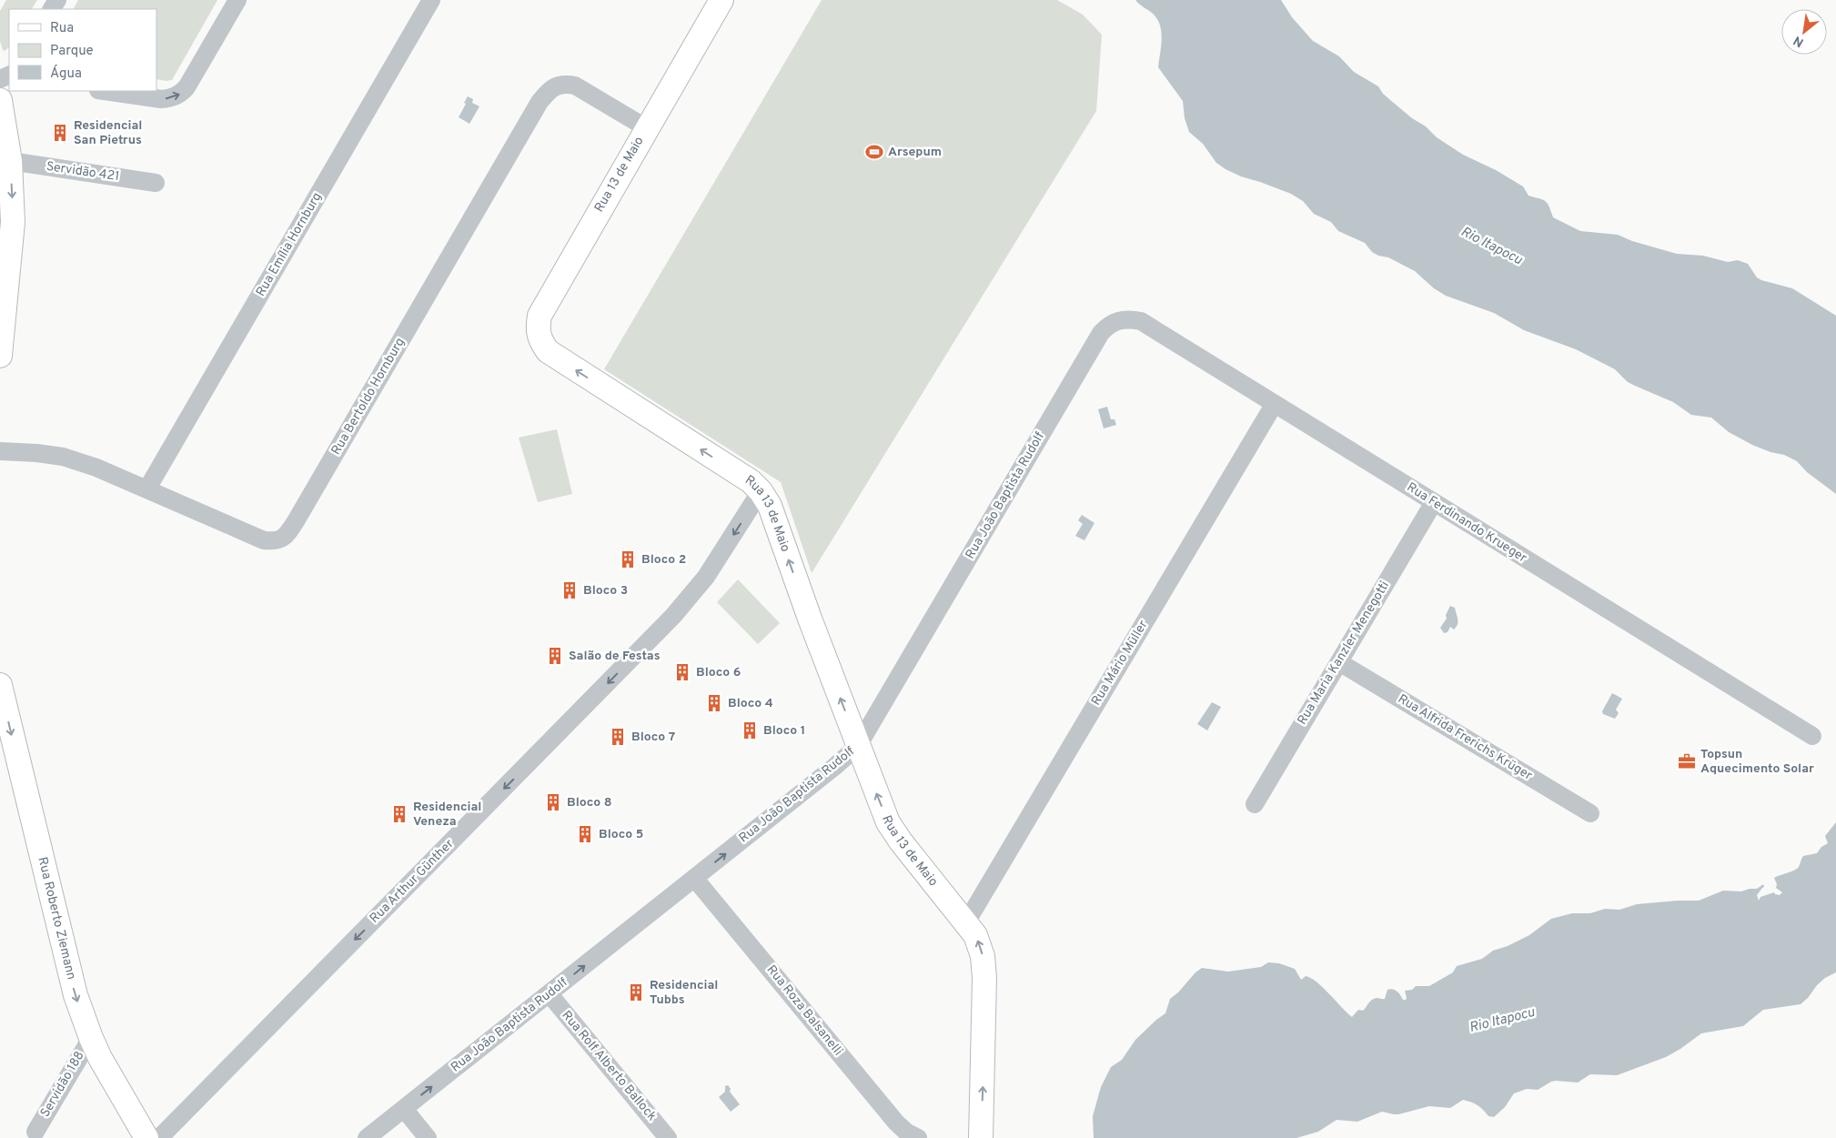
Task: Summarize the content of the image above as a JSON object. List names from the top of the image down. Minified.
{"streets":{"main road":["Rua 13 de Maio","Rua Roberto Ziemann"],"street":["Servidão 421","Rua Emília Hornburg","Rua Bertoldo Hornburg","Rua João Baptista Rudolf","Rua Ferdinando Krueger","Rua Maria Kanzler Menegotti","Rua Mário Müller","Rua Alfrida Frerichs Krüger","Rua Arthur Günther","Rua Roza Balsanelli","Rua Rolf Alberto Ballock","Servidão 188"]},"crossings":[["Rua 13 de Maio","Rua Bertoldo Hornburg"],["Rua 13 de Maio","Rua João Baptista Rudolf"],["Rua 13 de Maio","Rua Mário Müller"],["Rua 13 de Maio","Rua Arthur Günther"],["Rua Emília Hornburg","Rua Bertoldo Hornburg"],["Rua João Baptista Rudolf","Rua Ferdinando Krueger"],["Rua João Baptista Rudolf","Rua Roza Balsanelli"],["Rua João Baptista Rudolf","Rua Rolf Alberto Ballock"],["Rua Ferdinando Krueger","Rua Maria Kanzler Menegotti"],["Rua Ferdinando Krueger","Rua Mário Müller"],["Rua Maria Kanzler Menegotti","Rua Alfrida Frerichs Krüger"],["Rua Roberto Ziemann","Servidão 188"]],"one_way":["Rua 13 de Maio","Rua João Baptista Rudolf","Rua Arthur Günther","Rua Roberto Ziemann"],"water":["Rio Itapocu"],"places":{"building":["Residencial San Pietrus","Bloco 2","Bloco 3","Salão de Festas","Bloco 6","Bloco 4","Bloco 1","Bloco 7","Bloco 8","Residencial Veneza","Bloco 5","Residencial Tubbs"],"sports":["Arsepum"],"office":["Topsun Aquecimento Solar"]},"legend":["Rua","Parque","Água"],"north":"bottom left"}
